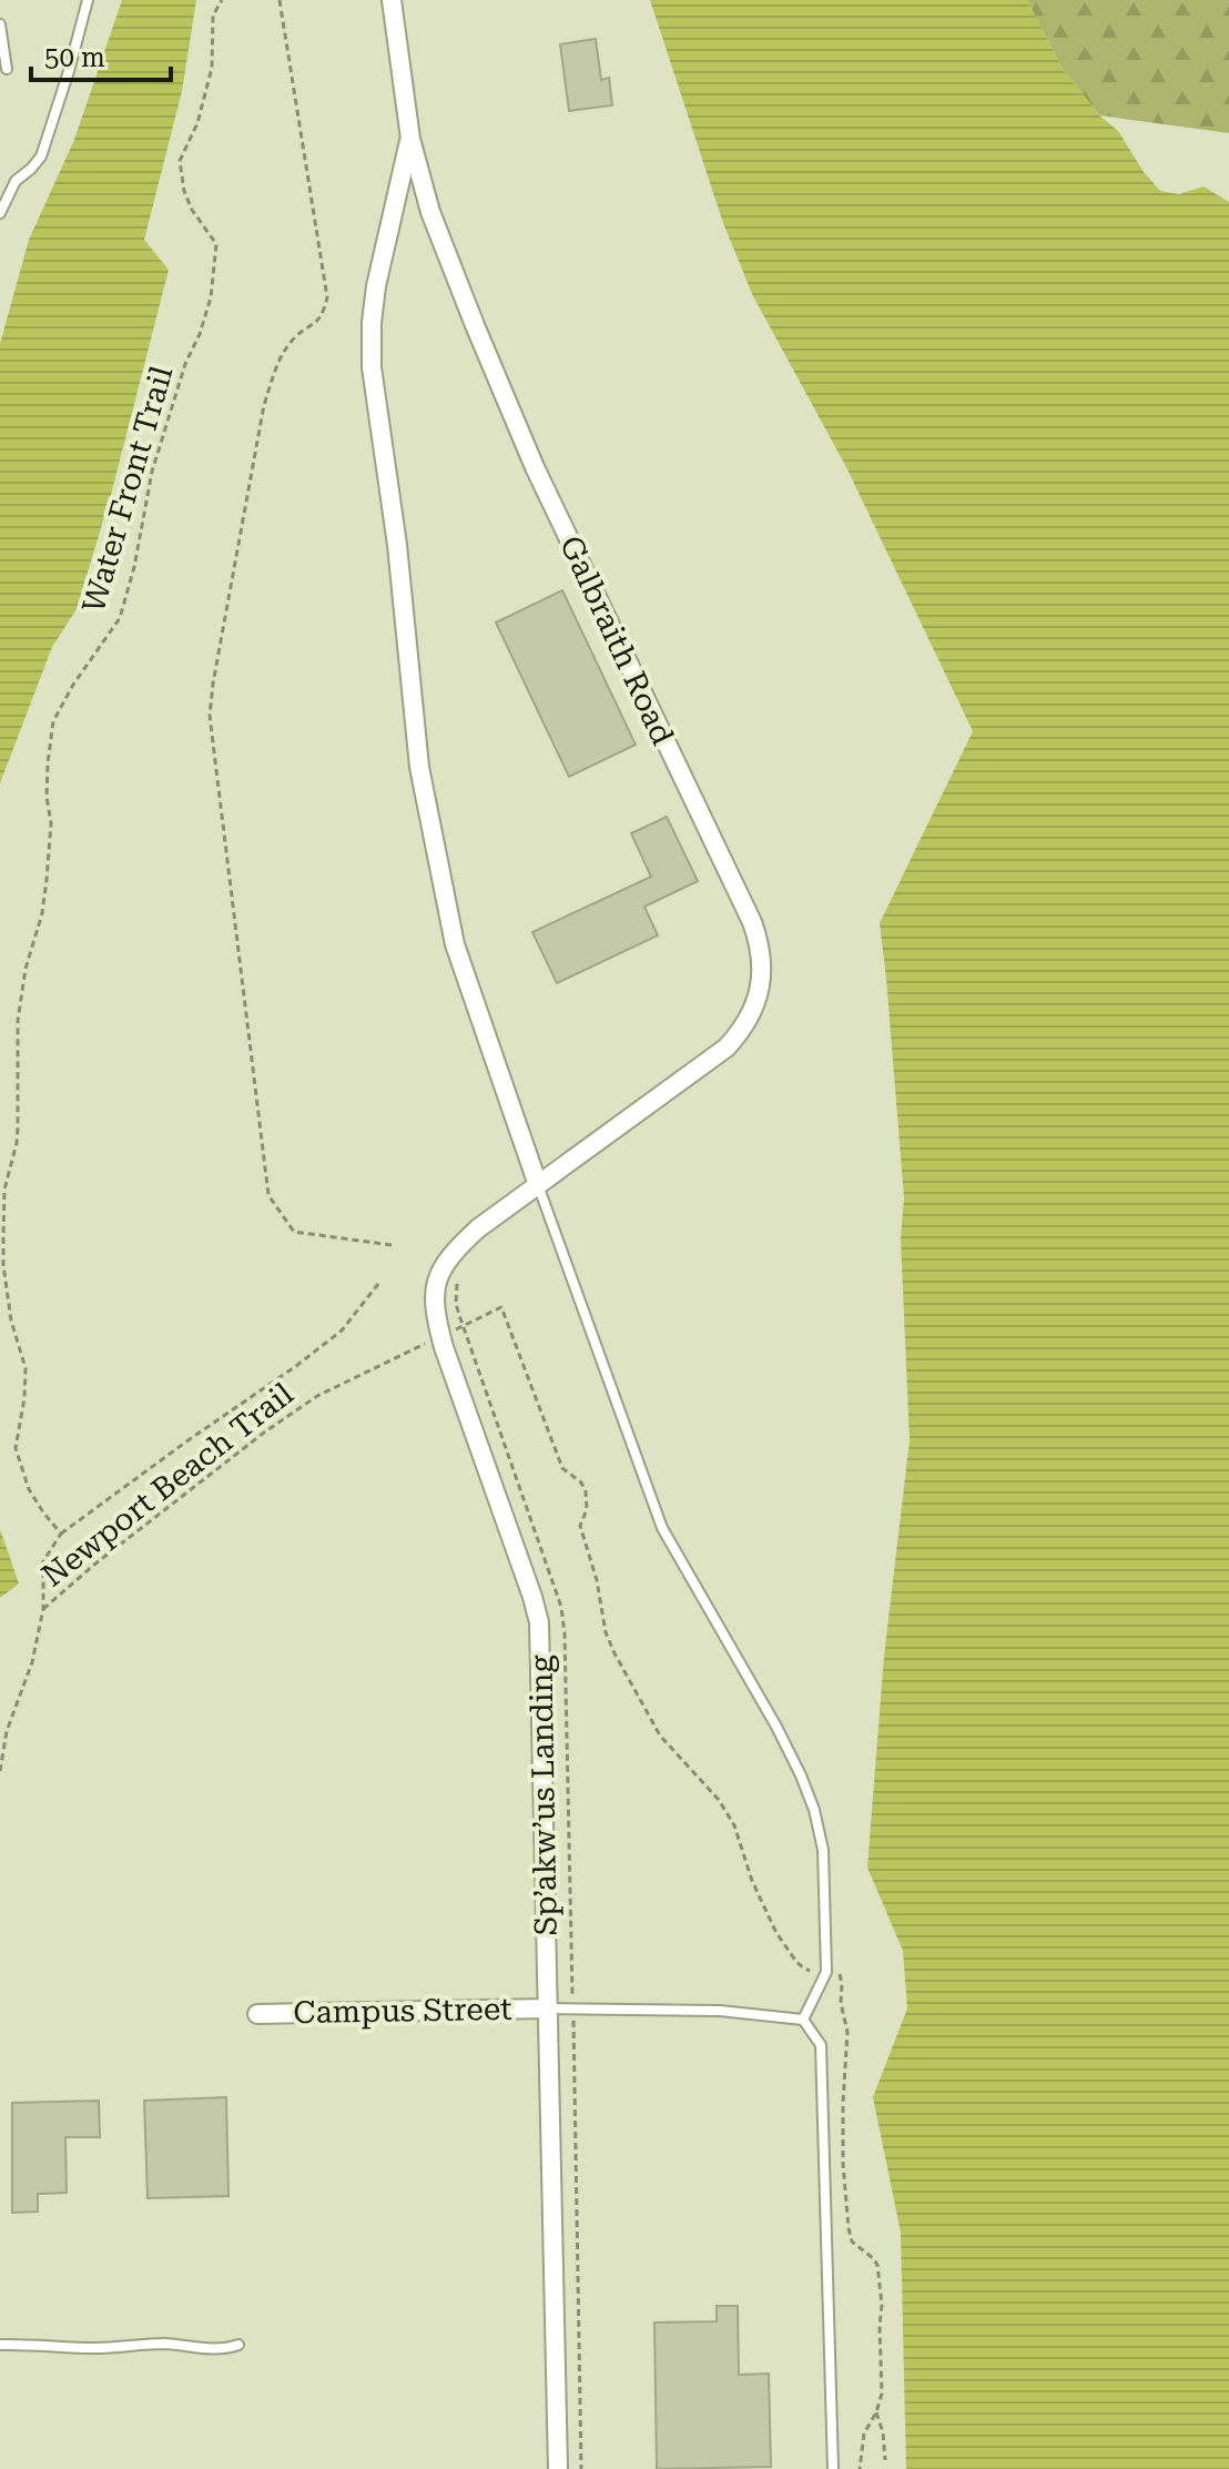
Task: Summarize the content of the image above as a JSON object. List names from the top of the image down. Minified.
{"streets":{"street":["Galbraith Road","Sp’akw’us Landing","Campus Street"],"path":["Water Front Trail","Newport Beach Trail"]},"crossings":[["Galbraith Road","Sp’akw’us Landing"],["Sp’akw’us Landing","Campus Street"]],"scale_bar":"50 m"}
